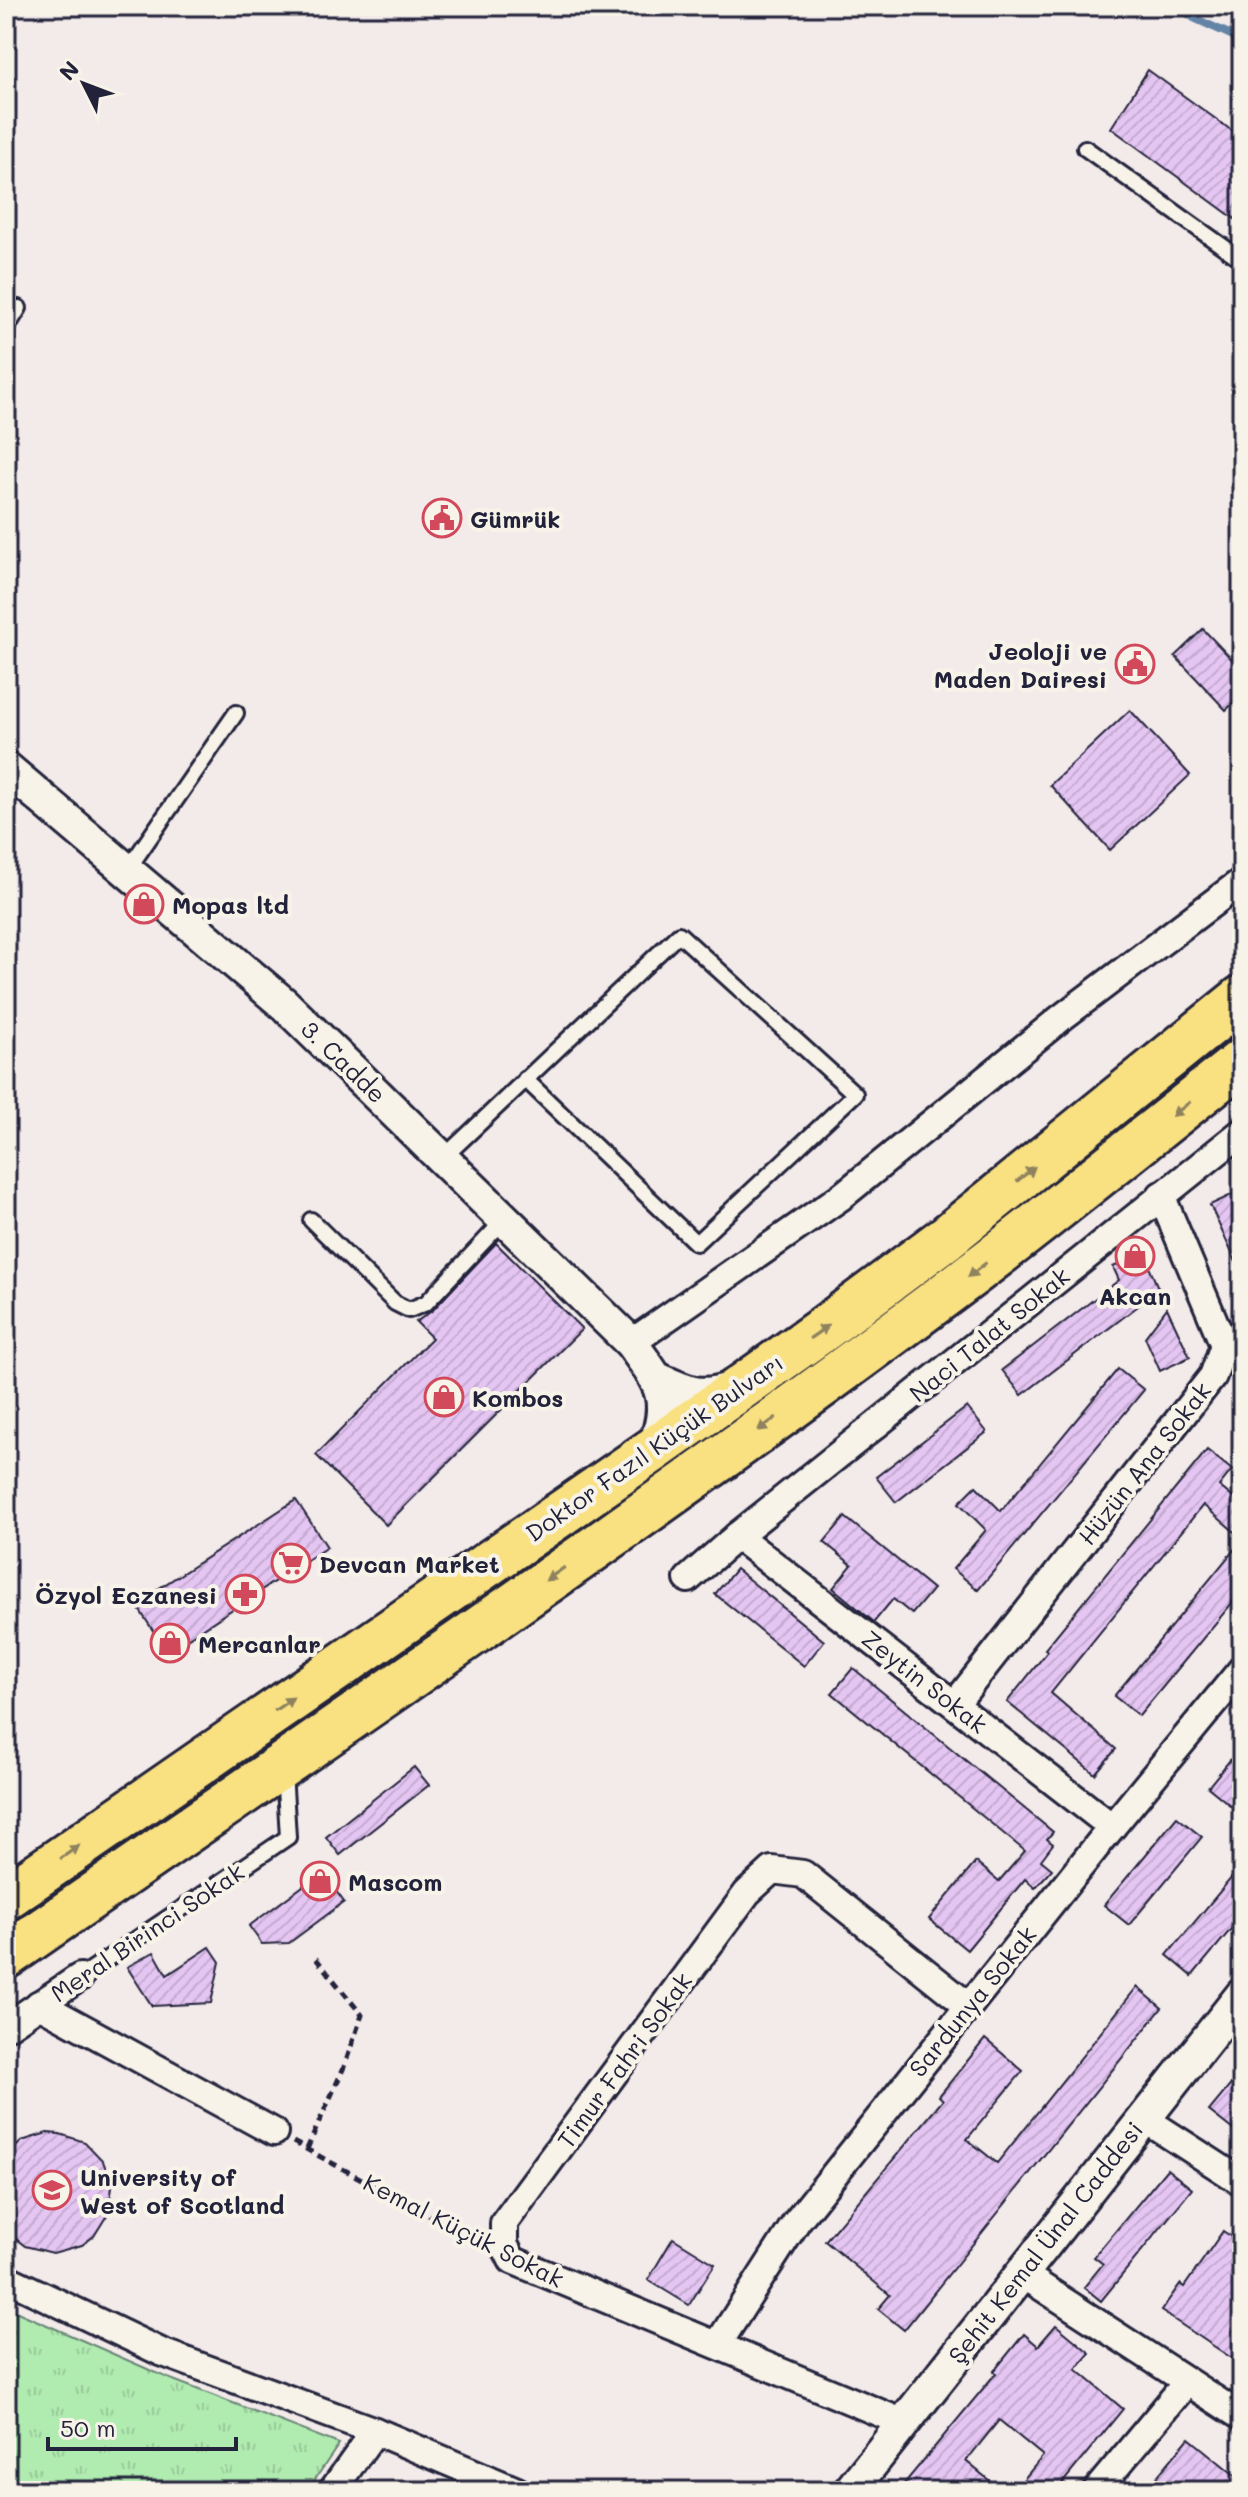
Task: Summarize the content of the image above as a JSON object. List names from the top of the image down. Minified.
{"streets":{"highway":["Doktor Fazıl Küçük Bulvarı"],"street":["3. Cadde","Naci Talat Sokak","Hüzün Ana Sokak","Zeytin Sokak","Meral Birinci Sokak","Sardunya Sokak","Timur Fahri Sokak","Kemal Küçük Sokak","Şehit Kemal Ünal Caddesi"]},"crossings":[["Naci Talat Sokak","Hüzün Ana Sokak"],["Naci Talat Sokak","Zeytin Sokak"],["Doktor Fazıl Küçük Bulvarı","Meral Birinci Sokak"],["Hüzün Ana Sokak","Zeytin Sokak"],["Zeytin Sokak","Sardunya Sokak"],["Sardunya Sokak","Timur Fahri Sokak"],["Sardunya Sokak","Kemal Küçük Sokak"],["Timur Fahri Sokak","Kemal Küçük Sokak"],["Kemal Küçük Sokak","Şehit Kemal Ünal Caddesi"]],"places":{"public building":["Gümrük","Jeoloji ve Maden Dairesi"],"shop":["Mopas ltd","Akcan","Kombos","Mercanlar","Mascom"],"supermarket":["Devcan Market"],"pharmacy":["Özyol Eczanesi"],"school or university":["University of West of Scotland"]},"scale_bar":"50 m","north":"top left"}
